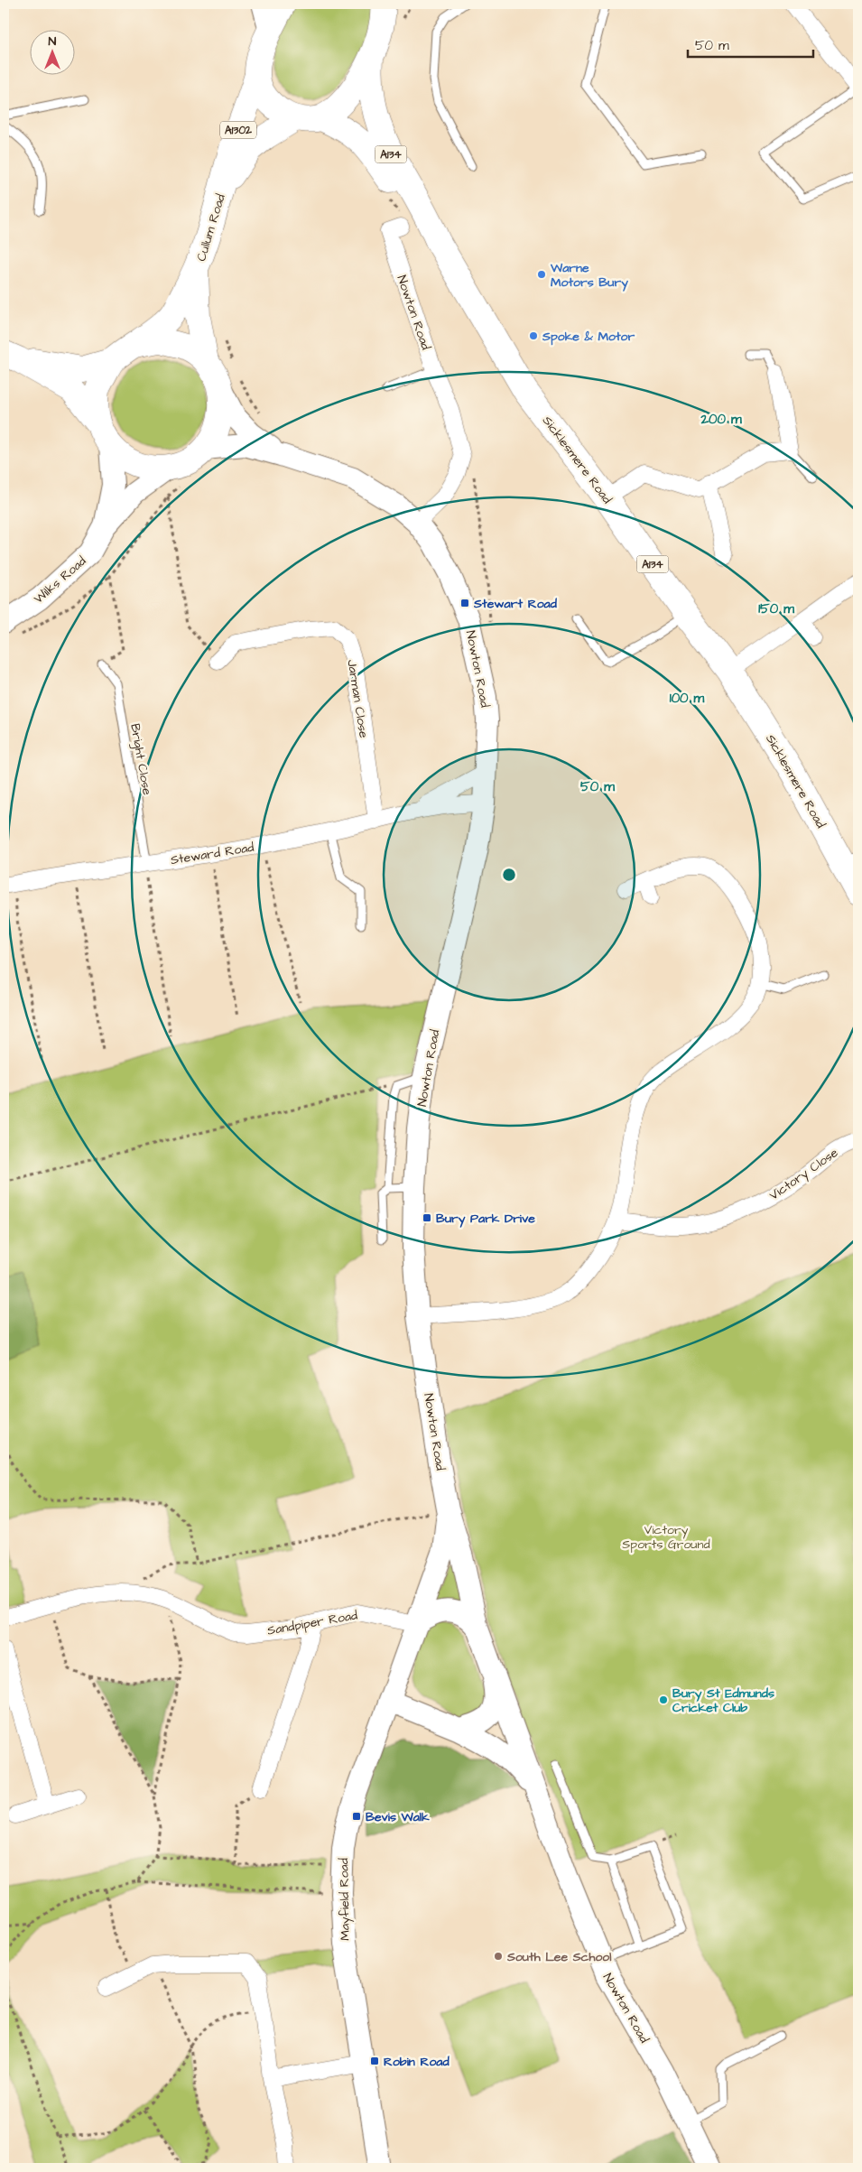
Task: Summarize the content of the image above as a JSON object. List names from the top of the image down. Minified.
{"streets":{"main road":["A1302","A134","Cullum Road","Sicklesmere Road"],"street":["Nowton Road","Wilks Road","Jarman Close","Steward Road","Victory Close","Sandpiper Road","Mayfield Road"],"lane":["Bright Close"]},"crossings":[["Cullum Road","Nowton Road"],["Cullum Road","Wilks Road"],["Nowton Road","Wilks Road"],["Nowton Road","Steward Road"],["Nowton Road","Sandpiper Road"],["Nowton Road","Mayfield Road"],["Jarman Close","Steward Road"],["Bright Close","Steward Road"],["Sandpiper Road","Mayfield Road"]],"parks":["Victory Sports Ground"],"places":{"other":["Warne Motors Bury","Spoke & Motor","Bury St Edmunds Cricket Club","South Lee School"],"transit":["Stewart Road","Bury Park Drive","Bevis Walk","Robin Road"]},"scale_bar":"50 m","north":"top","rings":["200 m","150 m","100 m","50 m"]}
